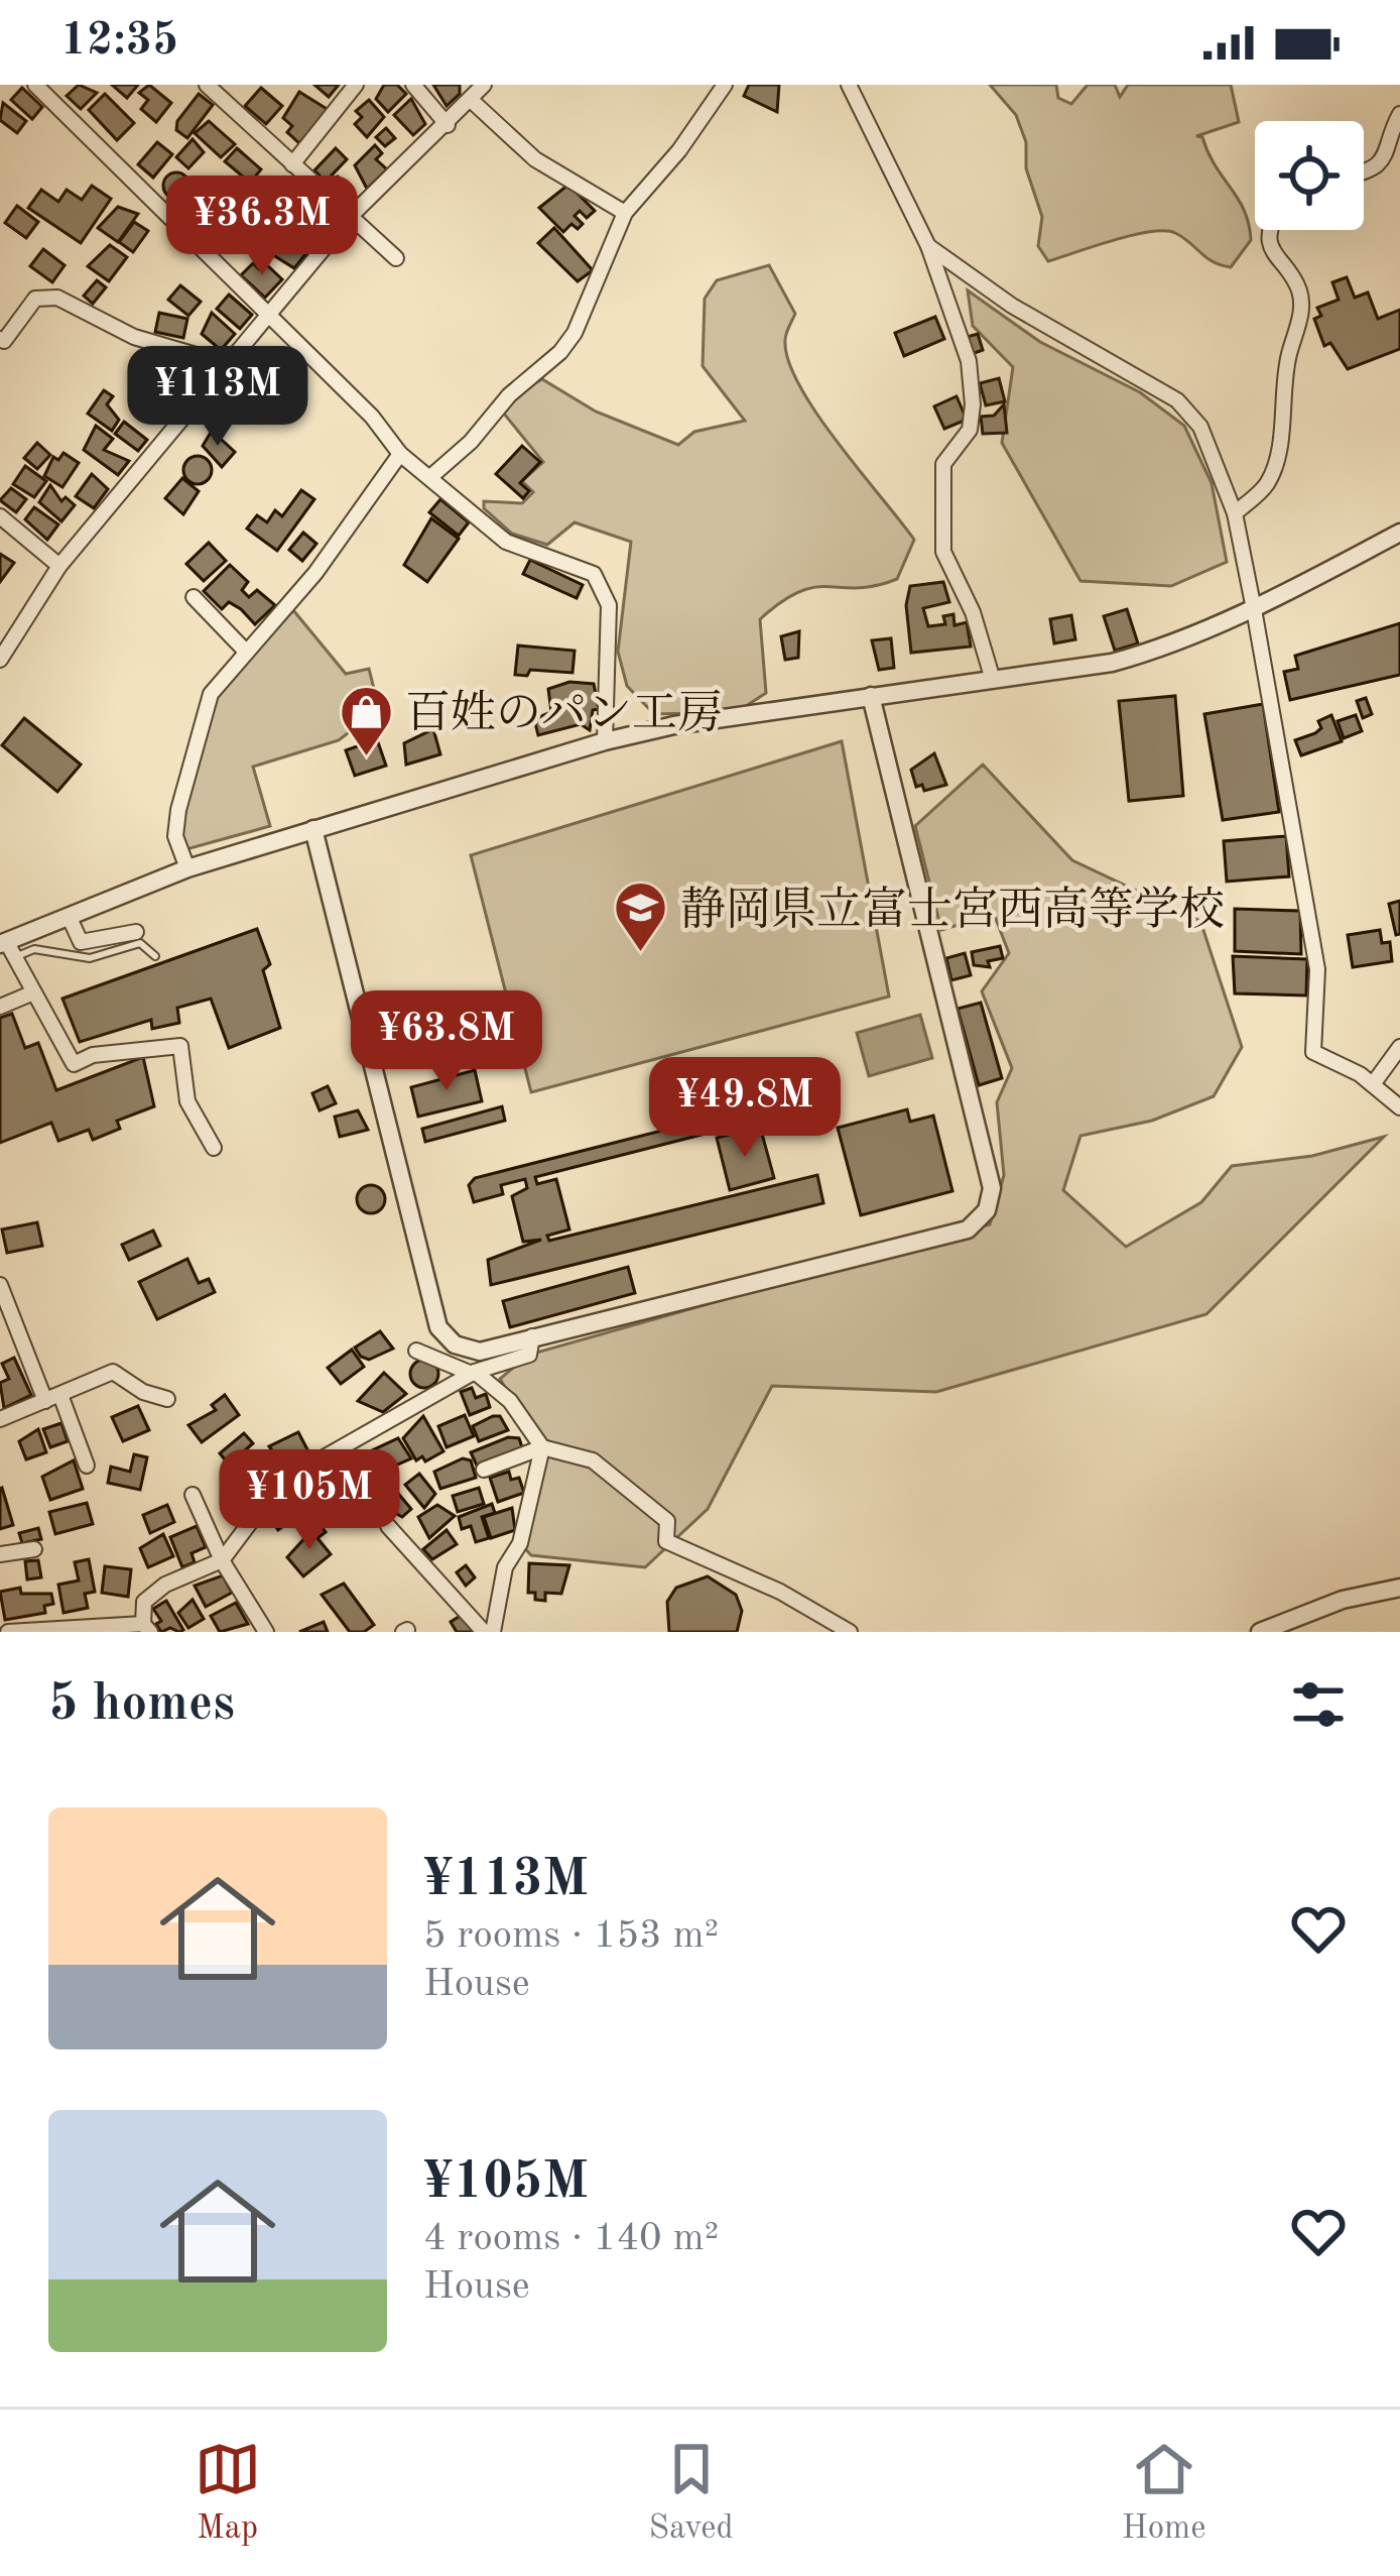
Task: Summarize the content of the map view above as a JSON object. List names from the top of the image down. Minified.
{"places":{"shop":["百姓のパン工房"],"school or university":["静岡県立富士宮西高等学校"]},"page":{"status":"12:35","price":["¥36.3M","¥113M","¥63.8M","¥49.8M","¥105M"],"heading":"5 homes","list":[{"name":"¥113M","note":"5 rooms · 153 m² · House"},{"name":"¥105M","note":"4 rooms · 140 m² · House"}],"tabs":["Map","Saved","Home"]}}
